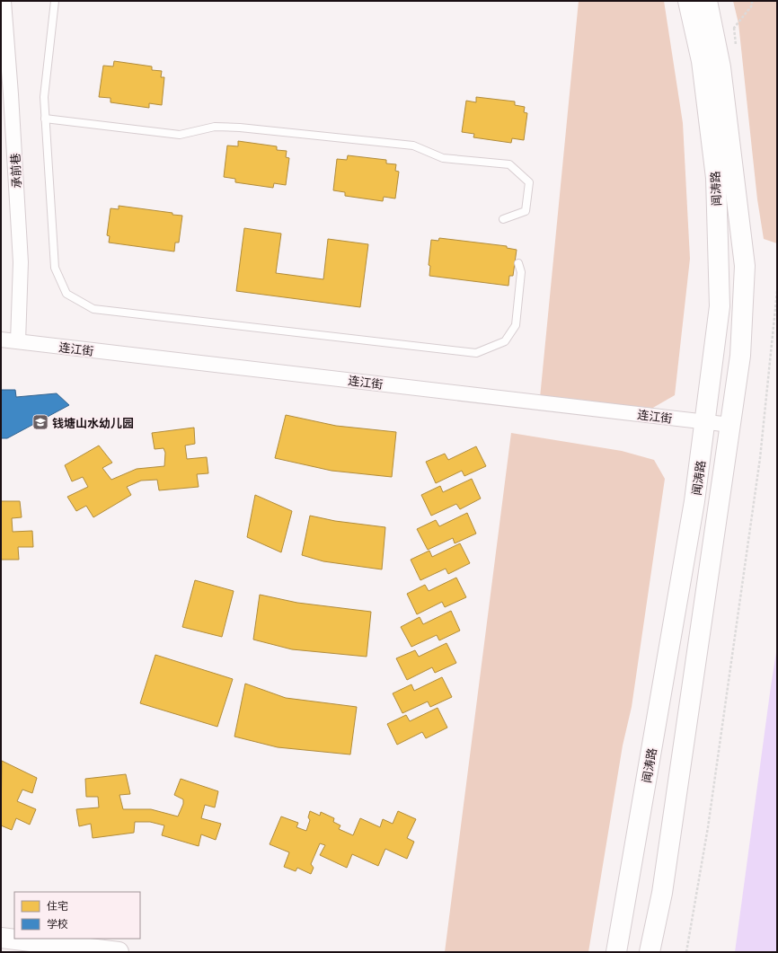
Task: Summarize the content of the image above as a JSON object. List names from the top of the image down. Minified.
{"streets":{"main road":["闻涛路"],"street":["承前巷","连江街"]},"crossings":[["承前巷","连江街"],["闻涛路","连江街"]],"places":{"school or university":["钱塘山水幼儿园"]},"legend":["住宅","学校"]}
